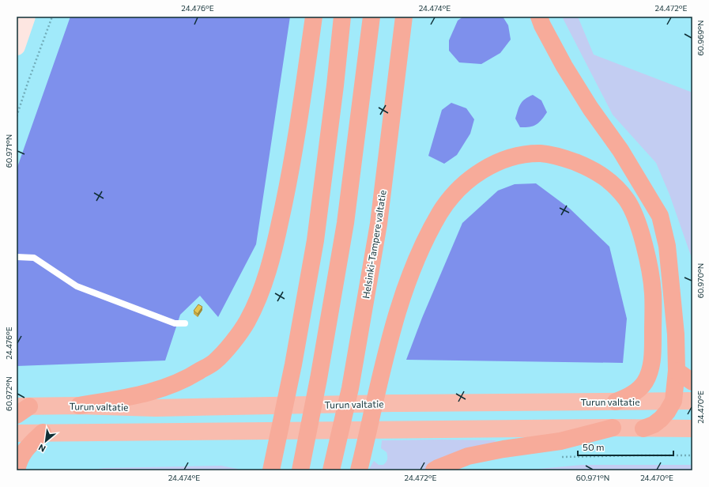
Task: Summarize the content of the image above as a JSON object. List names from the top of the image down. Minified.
{"streets":{"highway":["Helsinki-Tampere valtatie","Turun valtatie"]},"scale_bar":"50 m","north":"bottom left","coordinates":["24.476°E","24.474°E","24.472°E","60.969°N","60.971°N","60.970°N","60.972°N","24.470°E"]}
